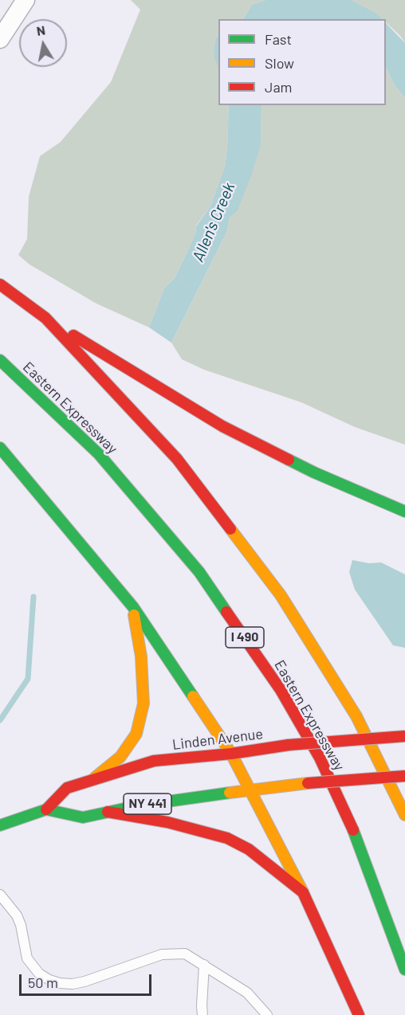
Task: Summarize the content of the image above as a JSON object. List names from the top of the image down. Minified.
{"streets":{"main road":["Eastern Expressway","I 490","Linden Avenue","NY 441"]},"crossings":[["Linden Avenue","NY 441"]],"water":["Allen's Creek"],"legend":["Fast","Slow","Jam"],"scale_bar":"50 m","north":"top"}
